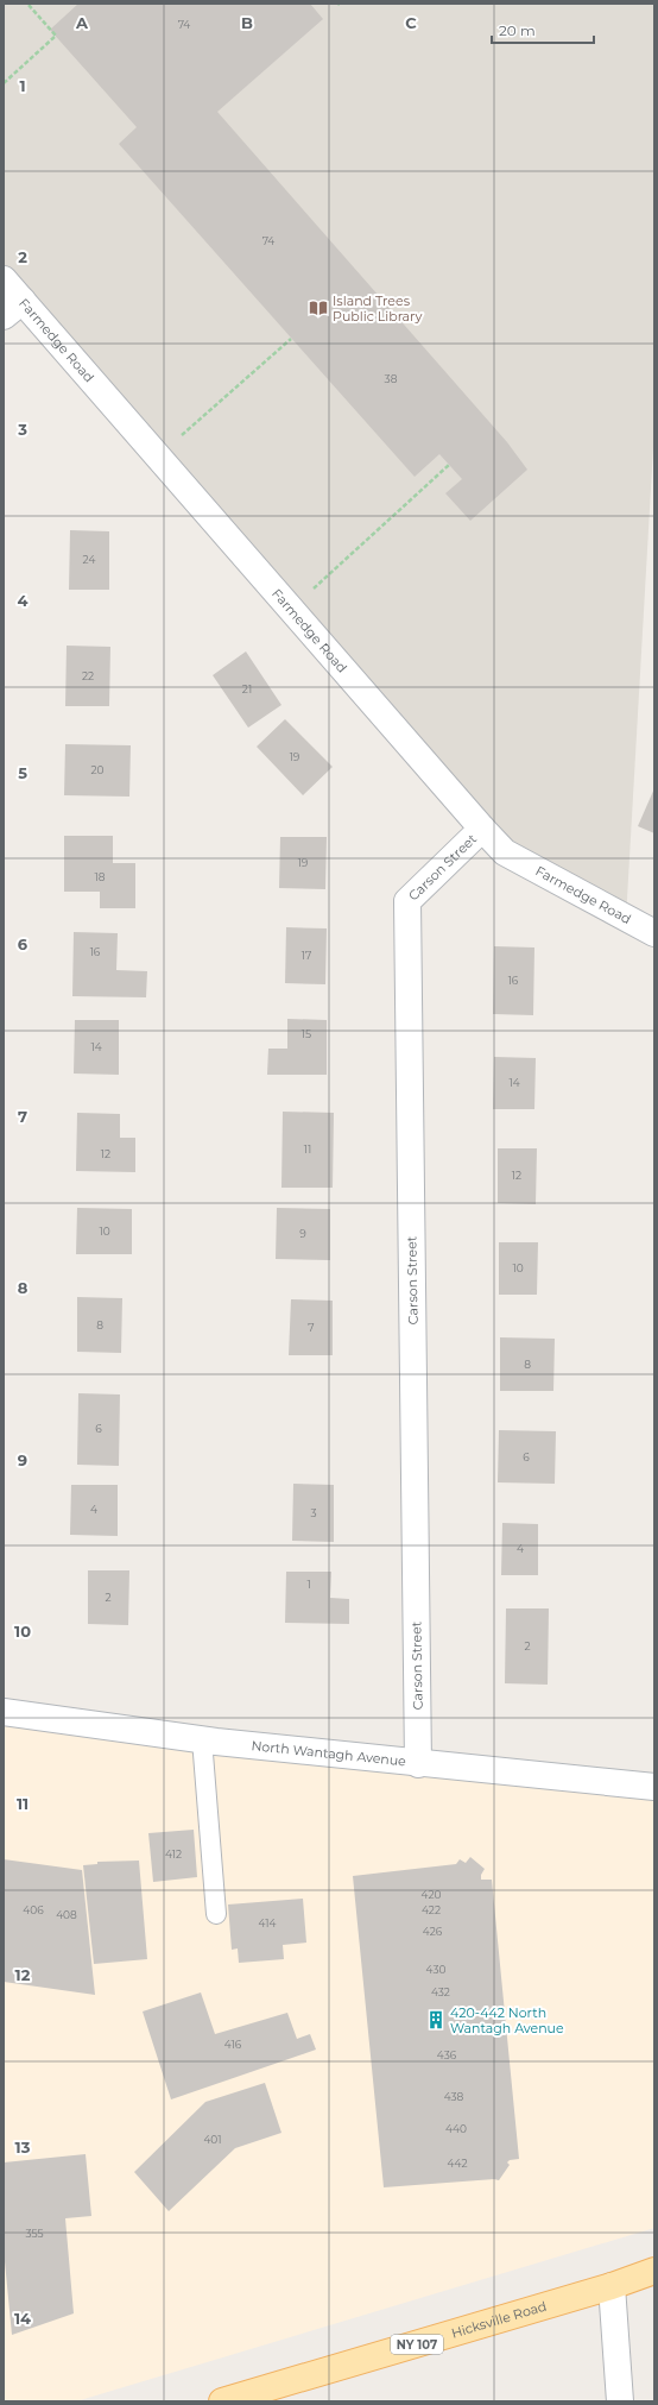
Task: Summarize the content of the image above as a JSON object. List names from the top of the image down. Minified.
{"streets":{"main road":["Hicksville Road","NY 107"],"street":["Farmedge Road","Carson Street","North Wantagh Avenue"]},"crossings":[["Farmedge Road","Carson Street"],["Carson Street","North Wantagh Avenue"]],"places":{"library":["Island Trees Public Library"],"building":["420-442 North Wantagh Avenue"]},"house_numbers":["74","74","38","24","22","21","19","20","19","18","16","17","16","15","14","14","11","12","12","10","9","10","8","7","8","6","6","4","3","4","1","2","2","412","420","406","422","408","414","426","430","432","416","436","438","440","401","442","355"],"scale_bar":"20 m","grid":{"columns":["A","B","C"],"rows":["1","2","3","4","5","6","7","8","9","10","11","12","13","14"]}}
